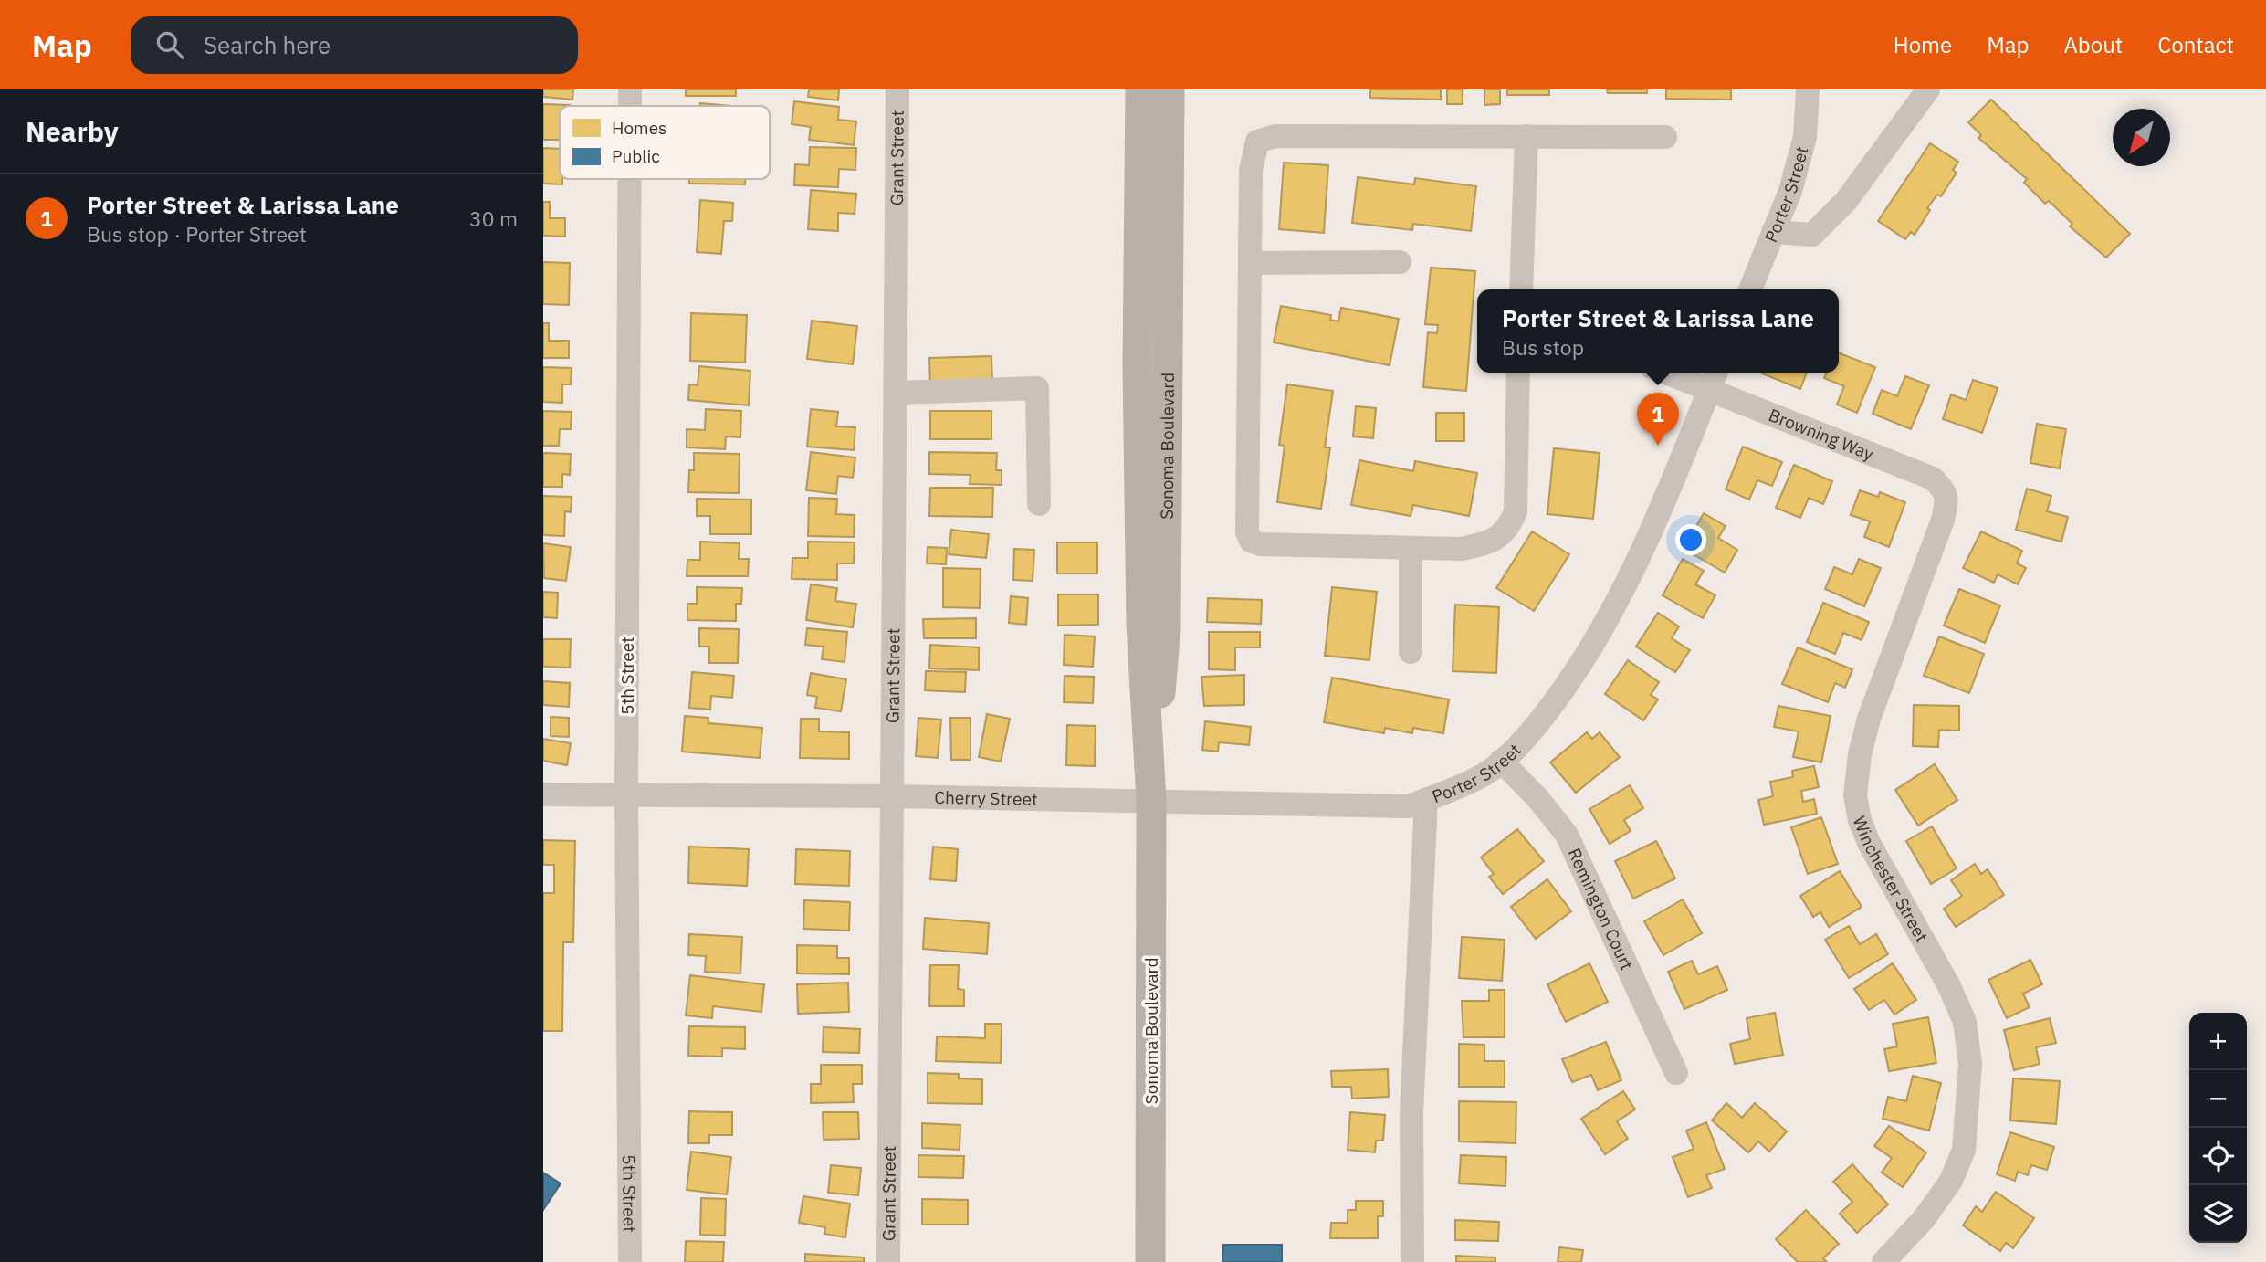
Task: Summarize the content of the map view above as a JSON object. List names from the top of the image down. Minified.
{"streets":{"main road":["Sonoma Boulevard"],"street":["Grant Street","Porter Street","Browning Way","5th Street","Cherry Street","Winchester Street","Remington Court"]},"crossings":[["Grant Street","Cherry Street"],["Porter Street","Browning Way"],["Porter Street","Cherry Street"],["Porter Street","Remington Court"],["Browning Way","Winchester Street"],["Sonoma Boulevard","Cherry Street"],["5th Street","Cherry Street"]],"legend":["Homes","Public"],"north":"bottom left","page":{"header":"Map","search":"Search here","nav":["Home","Map","About","Contact"],"heading":"Nearby","list":[{"mark":"1","name":"Porter Street & Larissa Lane","note":"Bus stop · Porter Street","value":"30 m"}],"popup":["Porter Street & Larissa Lane","Bus stop"],"pins":"1","map_buttons":["+","−"]}}
